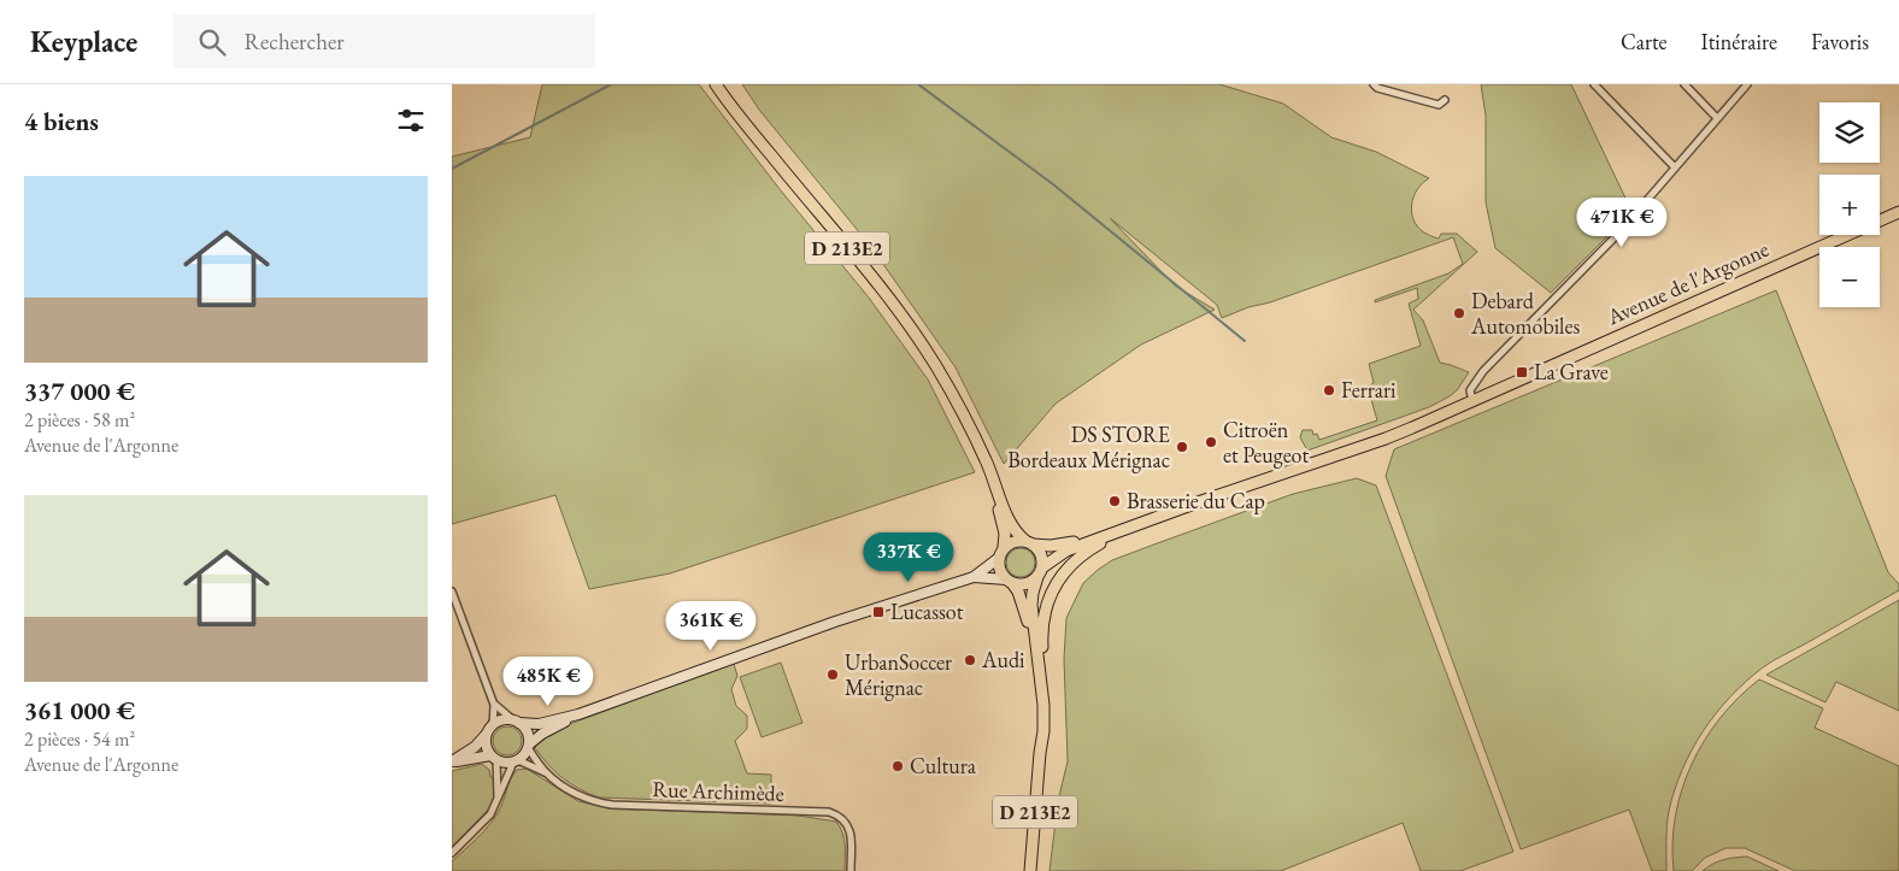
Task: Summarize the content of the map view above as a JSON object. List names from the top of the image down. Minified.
{"streets":{"main road":["D 213E2","Avenue de l'Argonne"],"street":["Rue Archimède"]},"crossings":[["D 213E2","Avenue de l'Argonne"]],"places":{"other":["Debard Automobiles","Ferrari","Citroën et Peugeot","DS STORE Bordeaux Mérignac","Brasserie du Cap","Audi","UrbanSoccer Mérignac","Cultura"],"transit":["La Grave","Lucassot"]},"page":{"header":"Keyplace","search":"Rechercher","nav":["Carte","Itinéraire","Favoris"],"heading":"4 biens","map_buttons":["+","−"],"list":[{"name":"337 000 €","note":"2 pièces · 58 m² · Avenue de l'Argonne"},{"name":"361 000 €","note":"2 pièces · 54 m² · Avenue de l'Argonne"}],"price":["471K €","337K €","361K €","485K €"]}}
